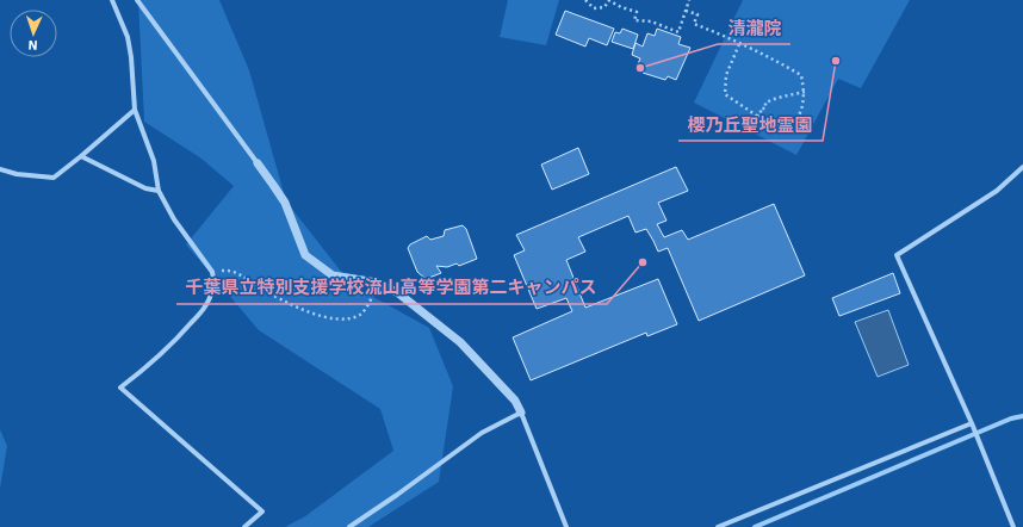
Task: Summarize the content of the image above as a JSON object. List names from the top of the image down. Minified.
{"places":["櫻乃丘聖地霊園","清瀧院","千葉県立特別支援学校流山高等学園第二キャンパス"],"north":"bottom"}
